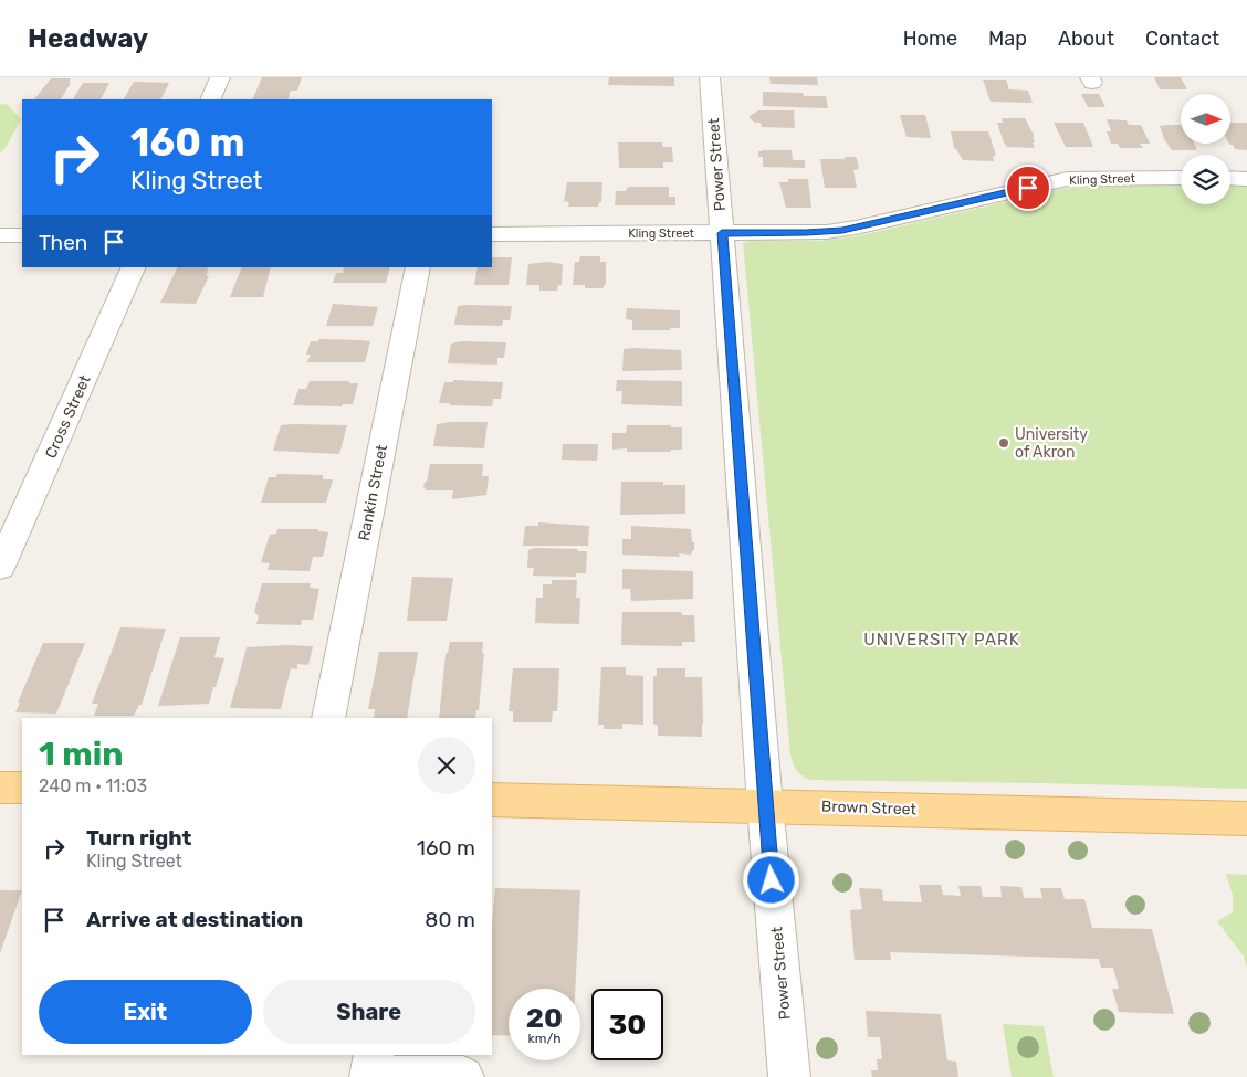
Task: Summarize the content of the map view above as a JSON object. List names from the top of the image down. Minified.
{"streets":{"main road":["Brown Street"],"street":["Power Street","Kling Street","Cross Street","Rankin Street"]},"crossings":[["Power Street","Kling Street"],["Power Street","Brown Street"]],"districts":["UNIVERSITY PARK"],"places":["University of Akron"],"north":"right","page":{"header":"Headway","nav":["Home","Map","About","Contact"],"turn":["160 m","Kling Street"],"then":"Then","heading":["1 min","240 m · 11:03"],"list":[{"name":"Turn right","note":"Kling Street","value":"160 m"},{"name":"Arrive at destination","value":"80 m"}],"buttons":["Exit","Share"],"speed":"20 km/h","limit":"30"}}
